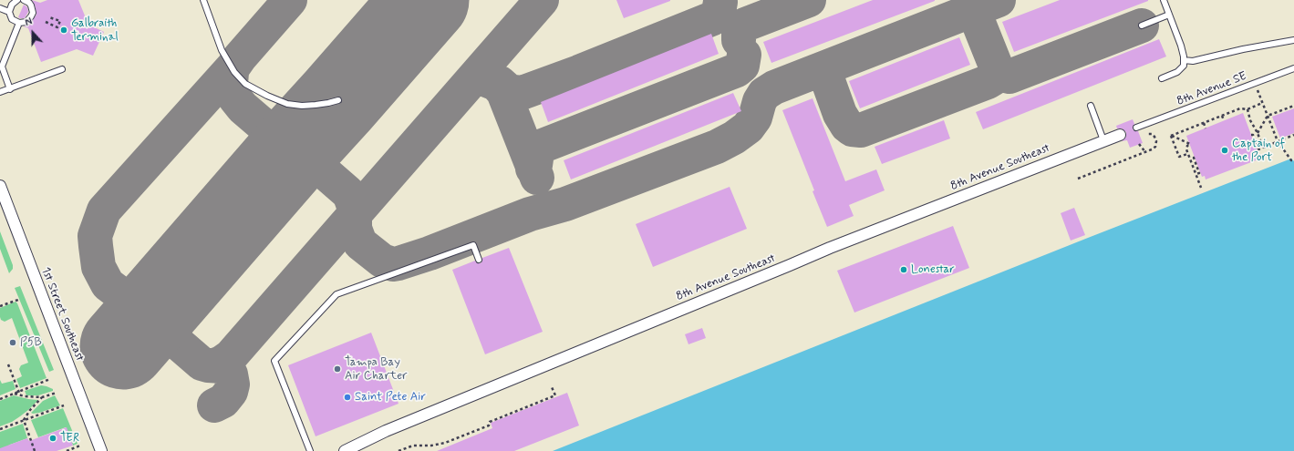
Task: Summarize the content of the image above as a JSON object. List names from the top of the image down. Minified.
{"streets":{"street":["8th Avenue Southeast","1st Street Southeast"],"lane":["8th Avenue SE"]},"places":["Galbraith Terminal","Captain of the Port","Lonestar","P5B","Tampa Bay Air Charter","Saint Pete Air","TER"],"north":"top"}
